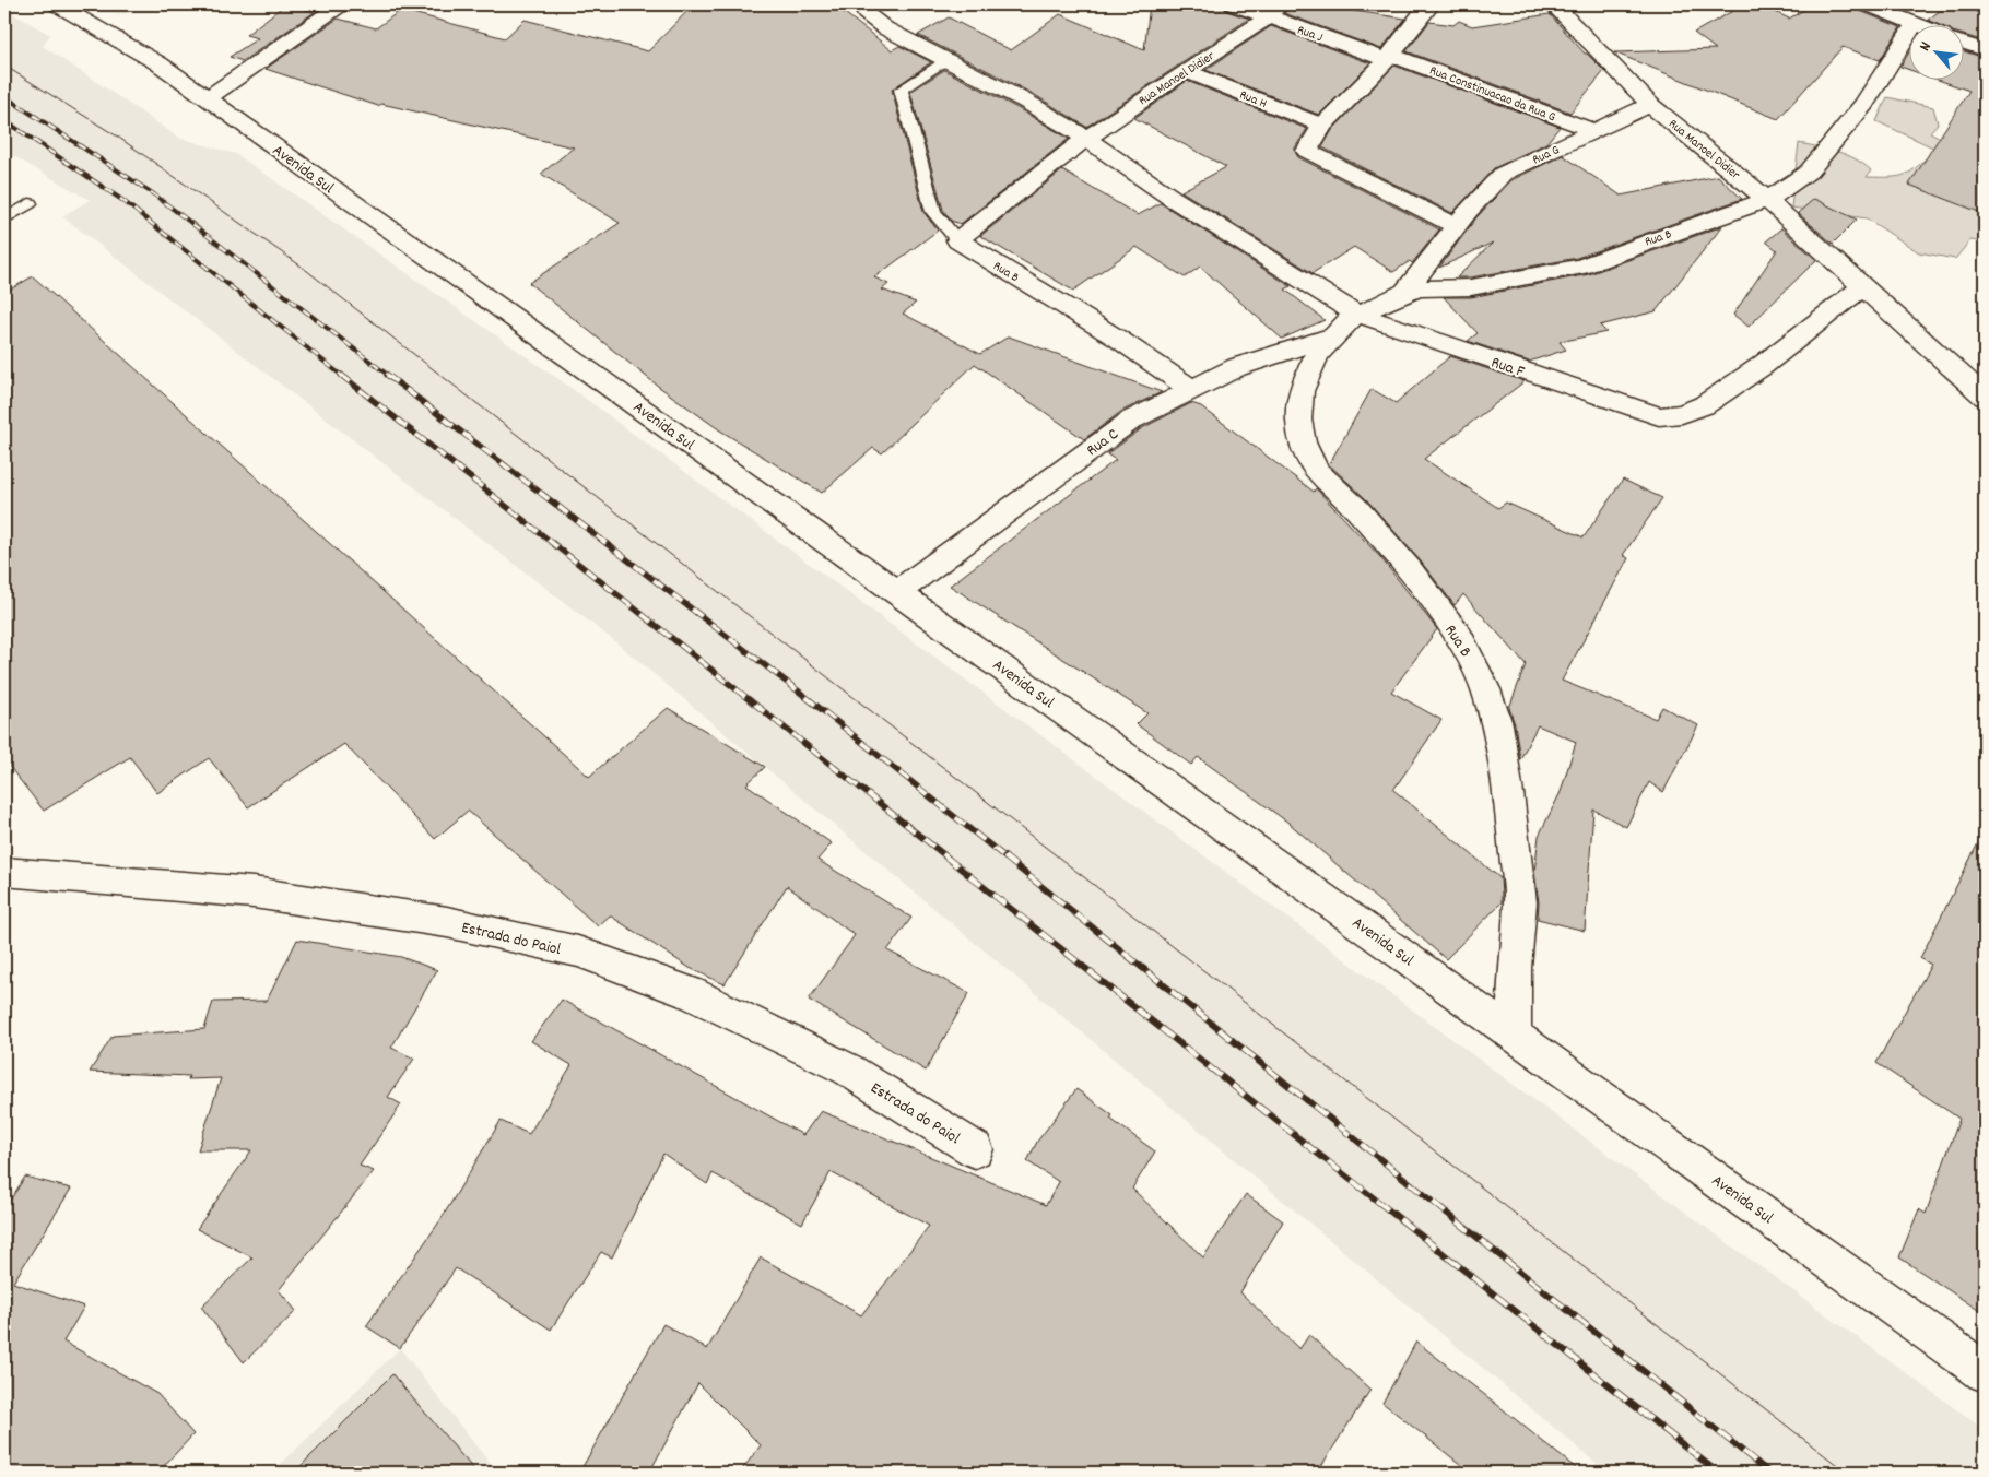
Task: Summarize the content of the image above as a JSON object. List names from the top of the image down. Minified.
{"streets":{"street":["Rua J","Rua Manoel Didier","Rua Constinuacao da Rua G","Rua H","Rua G","Avenida Sul","Rua B","Rua F","Rua C","Estrada do Paiol"]},"crossings":[["Rua J","Rua Manoel Didier"],["Rua J","Rua Constinuacao da Rua G"],["Rua Manoel Didier","Rua H"],["Rua Manoel Didier","Rua G"],["Rua Manoel Didier","Rua B"],["Rua Manoel Didier","Rua F"],["Rua Constinuacao da Rua G","Rua G"],["Rua G","Rua B"],["Avenida Sul","Rua B"],["Avenida Sul","Rua C"],["Rua B","Rua F"],["Rua B","Rua C"]],"north":"top left"}
